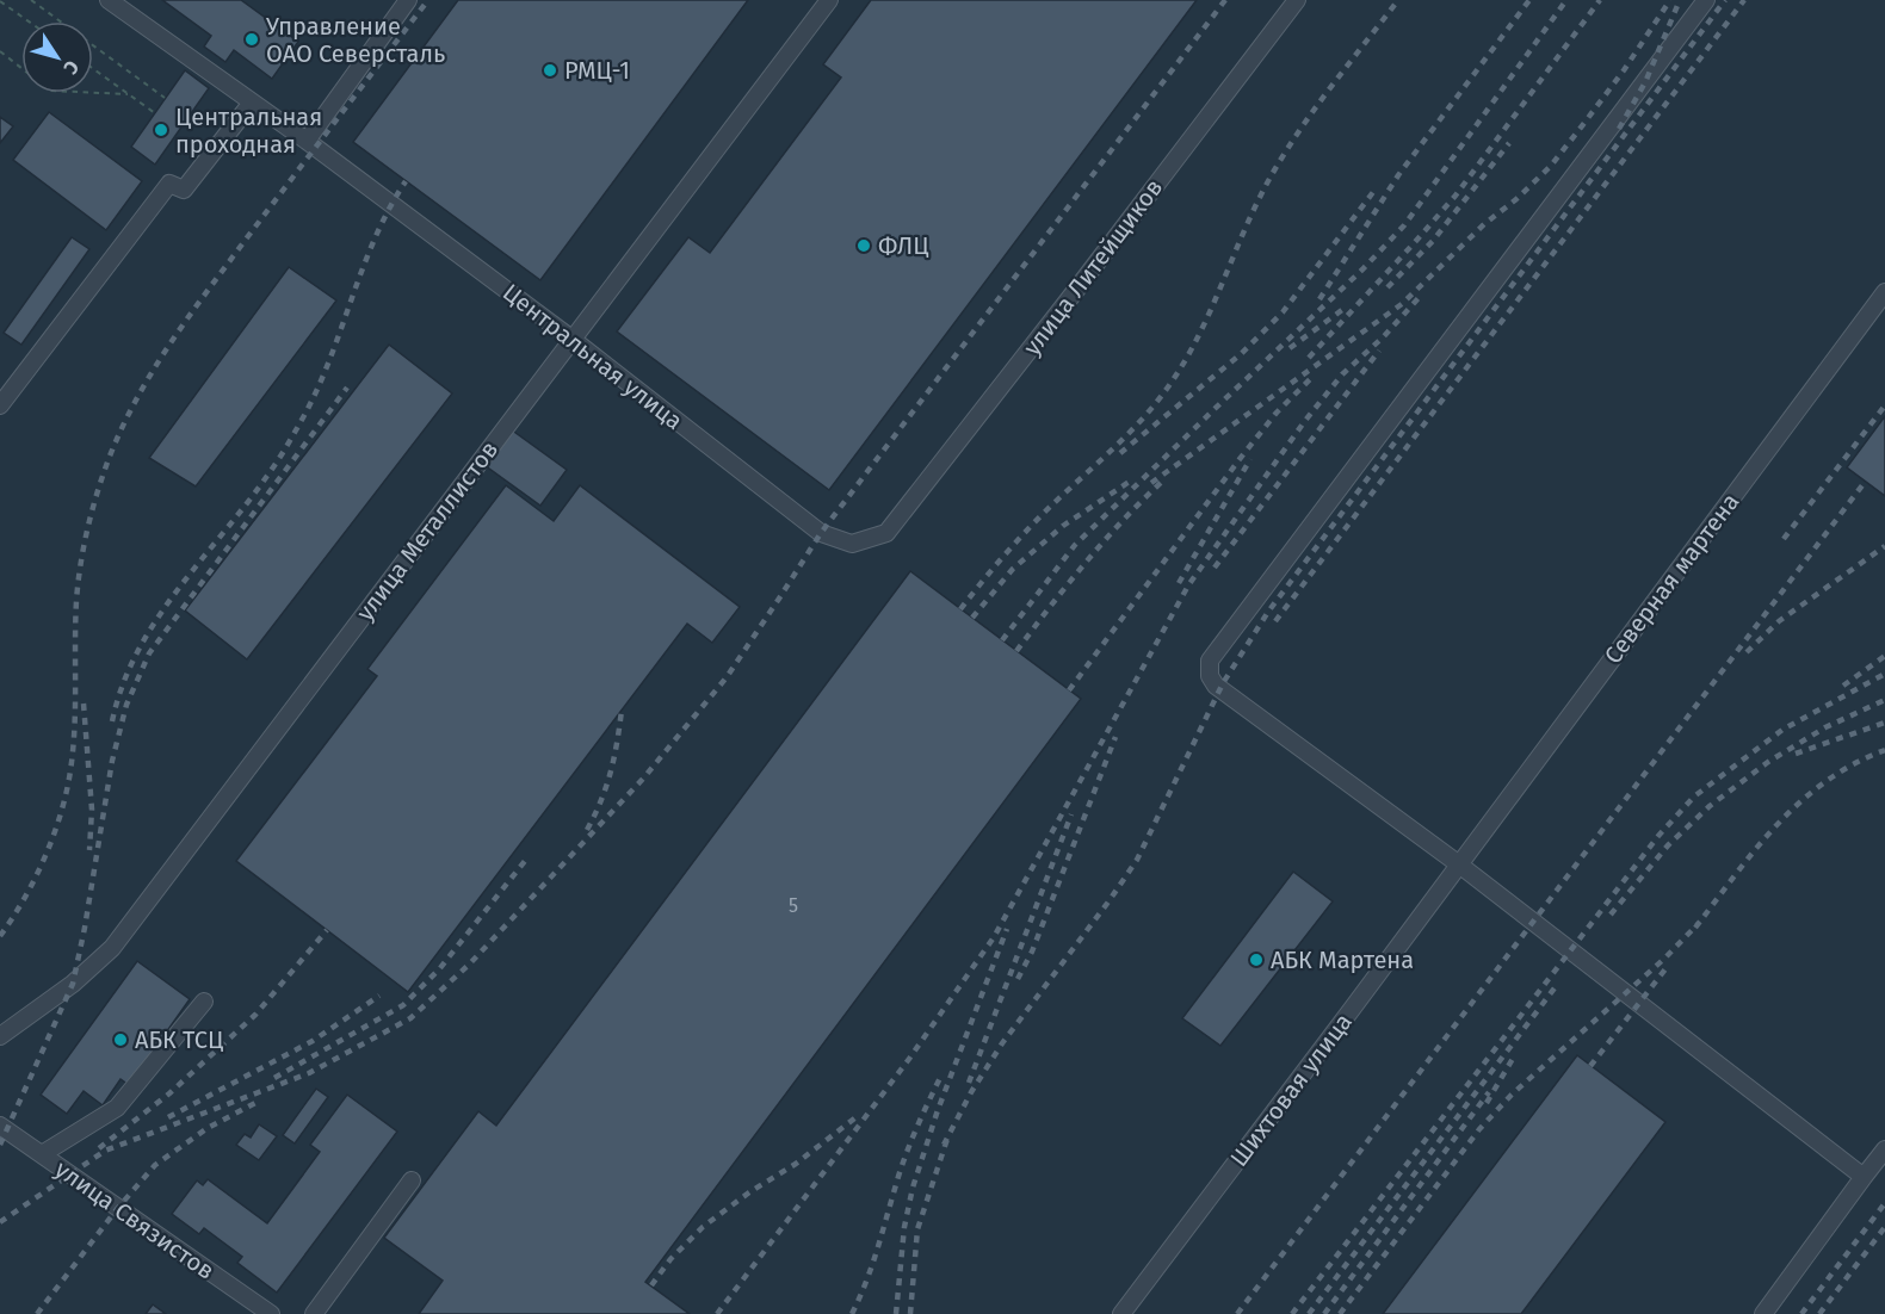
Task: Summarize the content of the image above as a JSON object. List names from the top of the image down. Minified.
{"streets":{"street":["улица Литейщиков","Центральная улица","улица Металлистов","Северная мартена","Шихтовая улица","улица Связистов"]},"crossings":[["улица Литейщиков","Центральная улица"],["Центральная улица","улица Металлистов"],["Северная мартена","Шихтовая улица"]],"places":["Управление OAO Северсталь","РМЦ-1","Центральная проходная","ФЛЦ","АБК Мартена","АБК ТСЦ"],"house_numbers":["5"],"north":"bottom right"}
